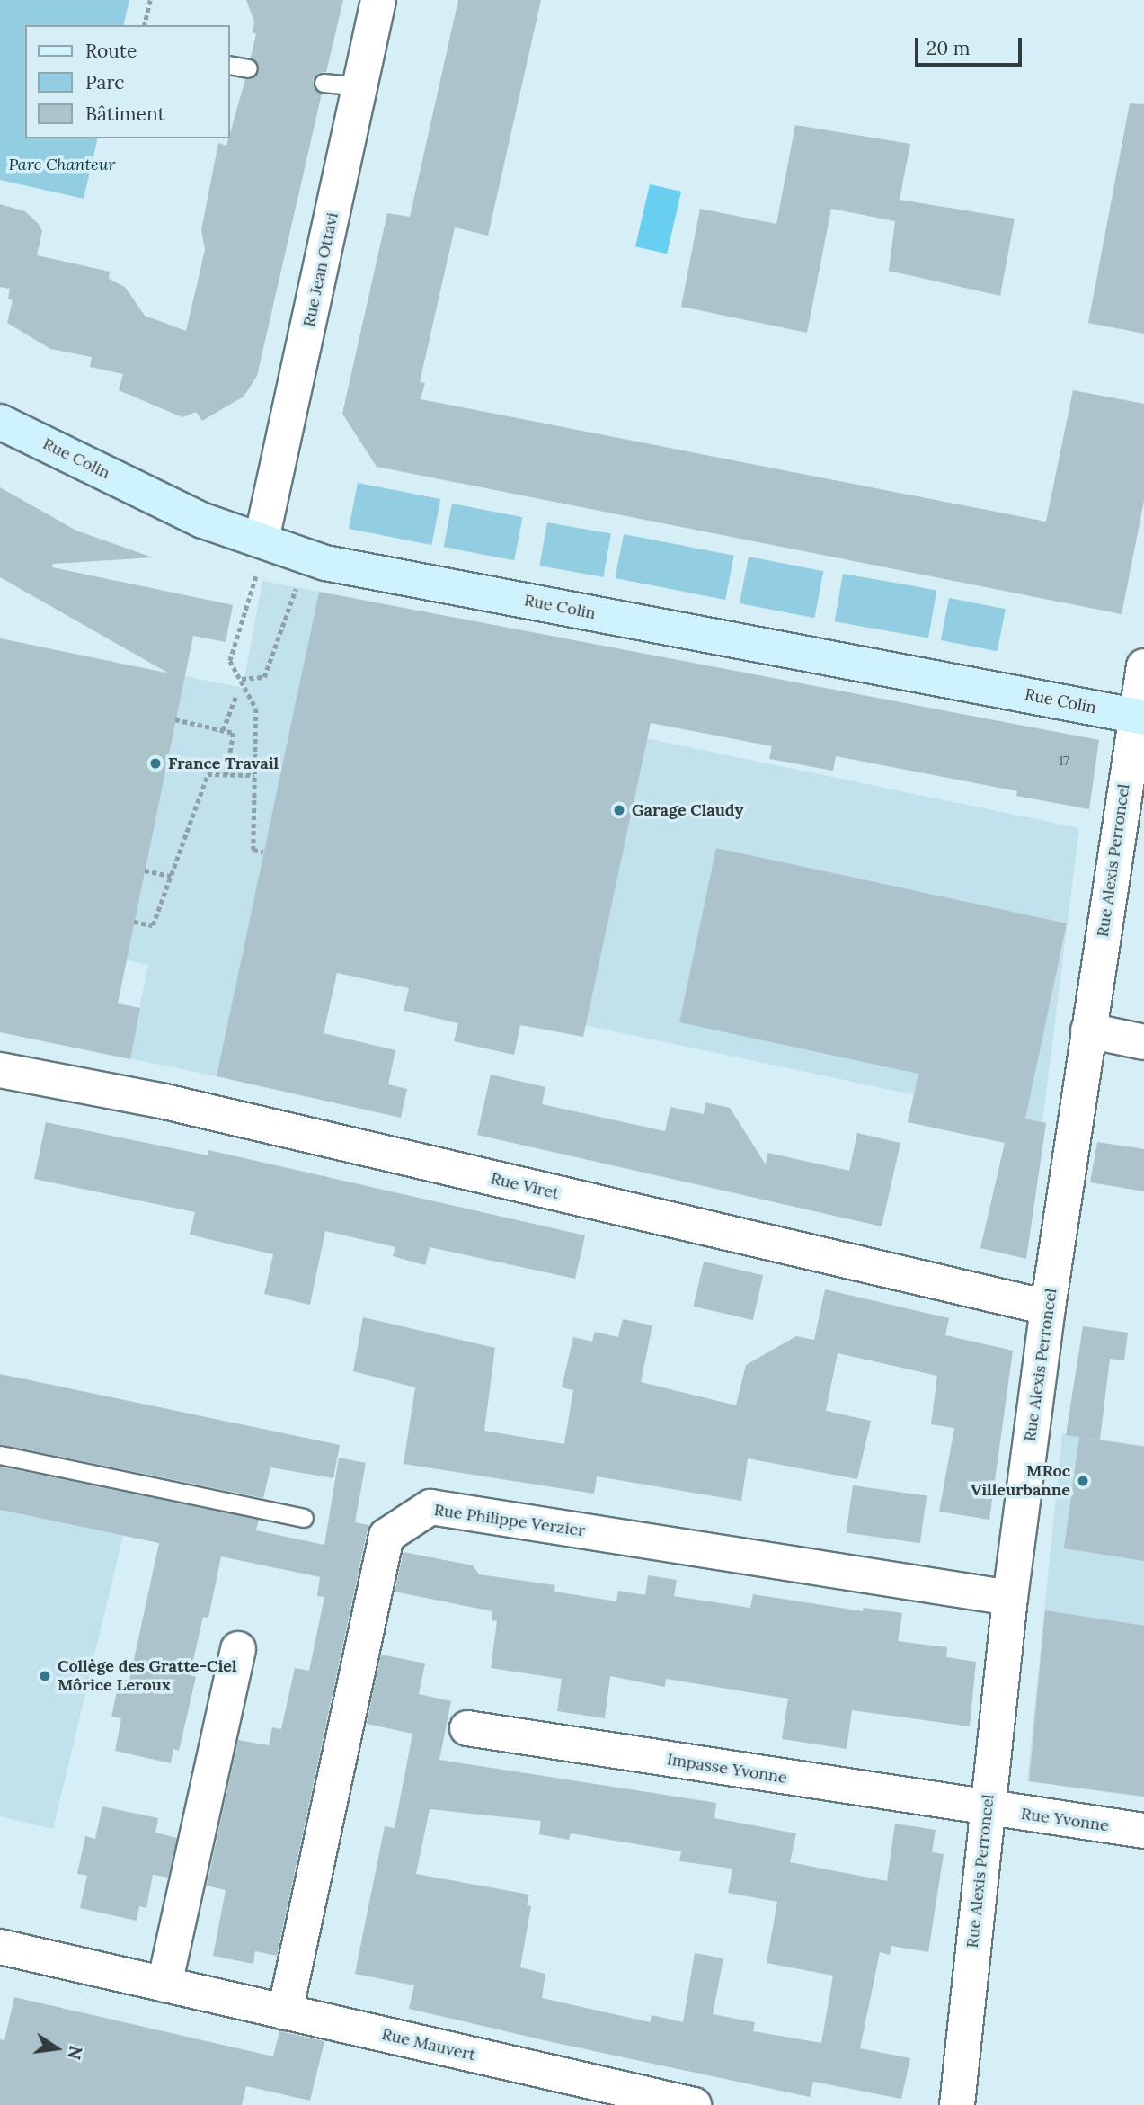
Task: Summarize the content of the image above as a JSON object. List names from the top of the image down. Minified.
{"streets":{"street":["Rue Jean Ottavi","Rue Colin","Rue Alexis Perroncel","Rue Viret","Rue Philippe Verzier","Impasse Yvonne","Rue Yvonne","Rue Mauvert"]},"crossings":[["Rue Jean Ottavi","Rue Colin"],["Rue Colin","Rue Alexis Perroncel"],["Rue Alexis Perroncel","Rue Viret"],["Rue Alexis Perroncel","Rue Philippe Verzier"],["Rue Alexis Perroncel","Impasse Yvonne"],["Rue Alexis Perroncel","Rue Yvonne"],["Rue Philippe Verzier","Rue Mauvert"],["Impasse Yvonne","Rue Yvonne"]],"parks":["Parc Chanteur"],"places":["France Travail","Garage Claudy","MRoc Villeurbanne","Collège des Gratte-Ciel Môrice Leroux"],"house_numbers":["17"],"legend":["Route","Parc","Bâtiment"],"scale_bar":"20 m","north":"right"}
